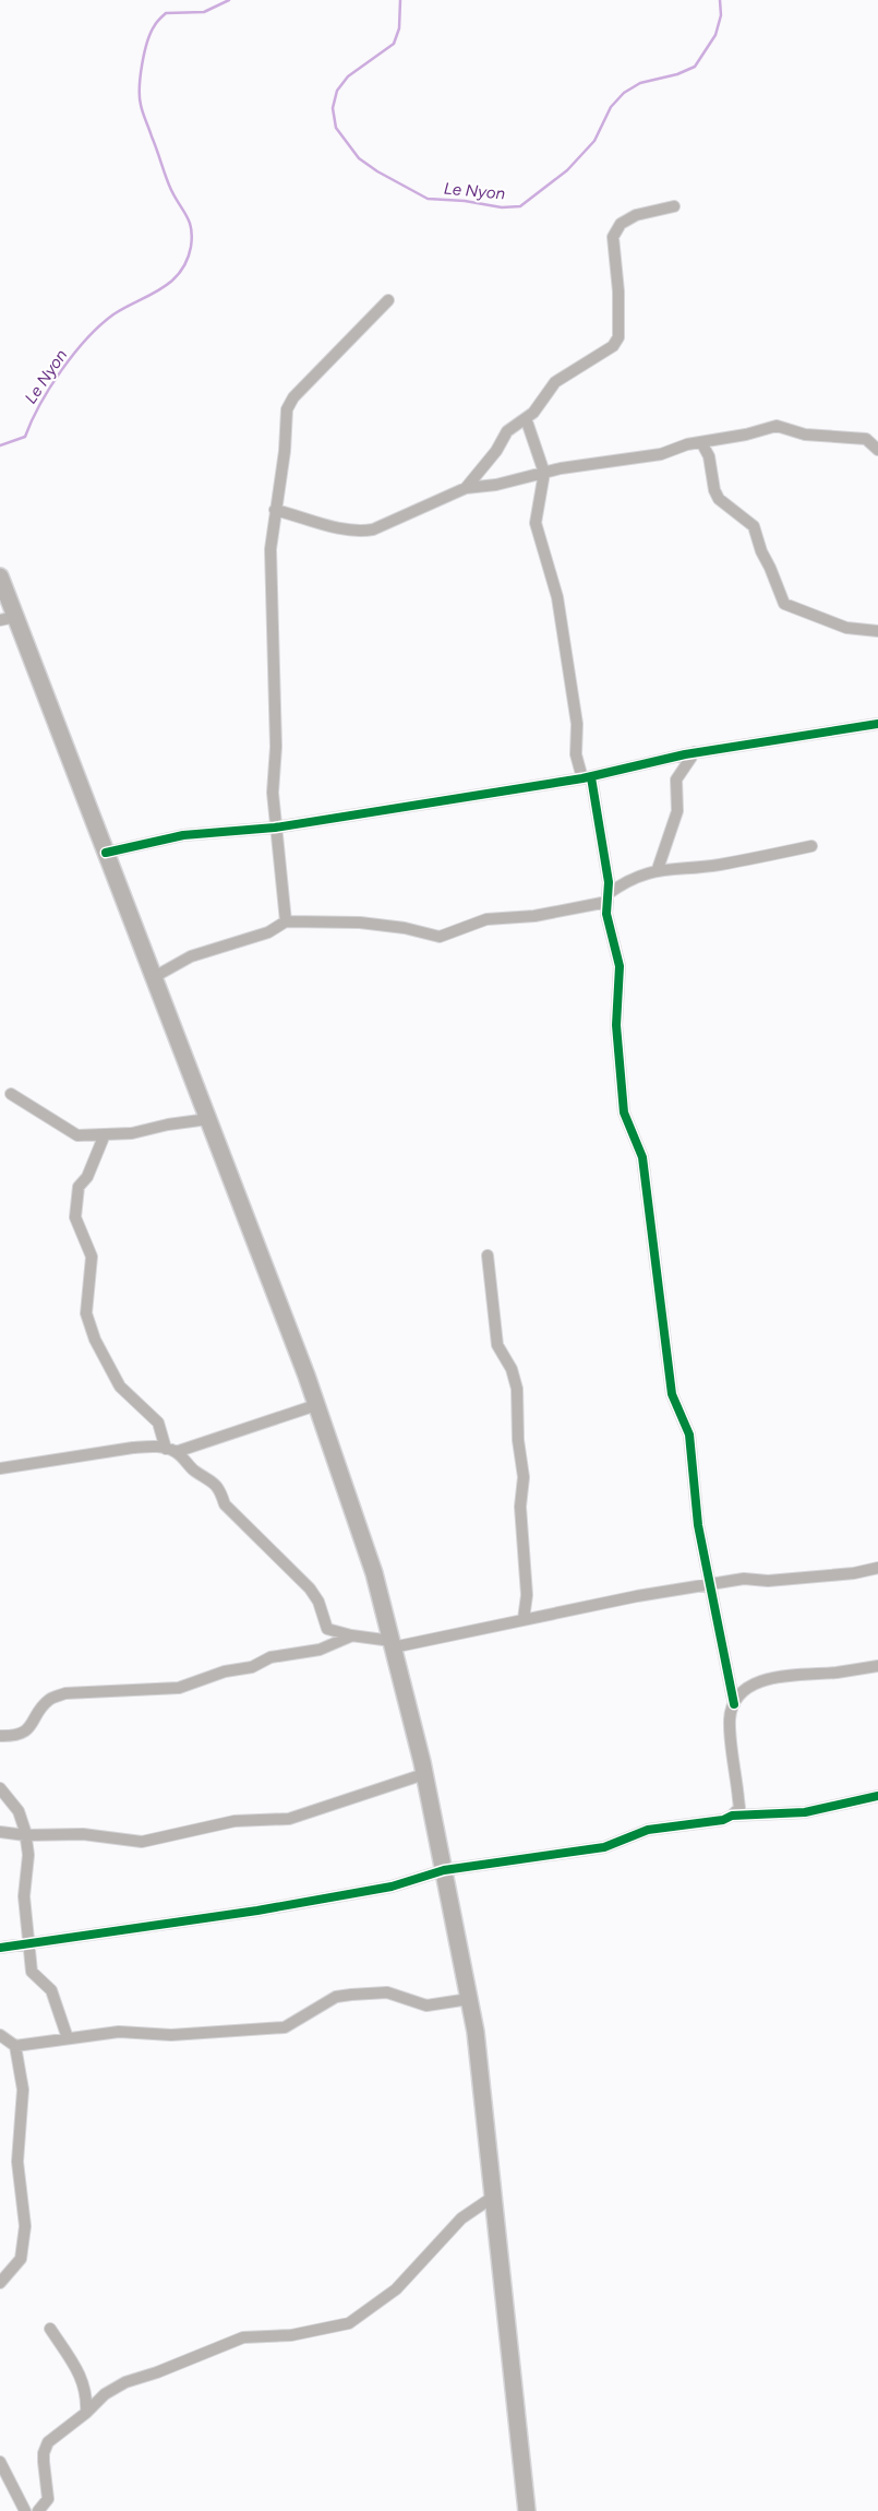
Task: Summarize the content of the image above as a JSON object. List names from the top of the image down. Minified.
{"water":["Le Nyon"]}
